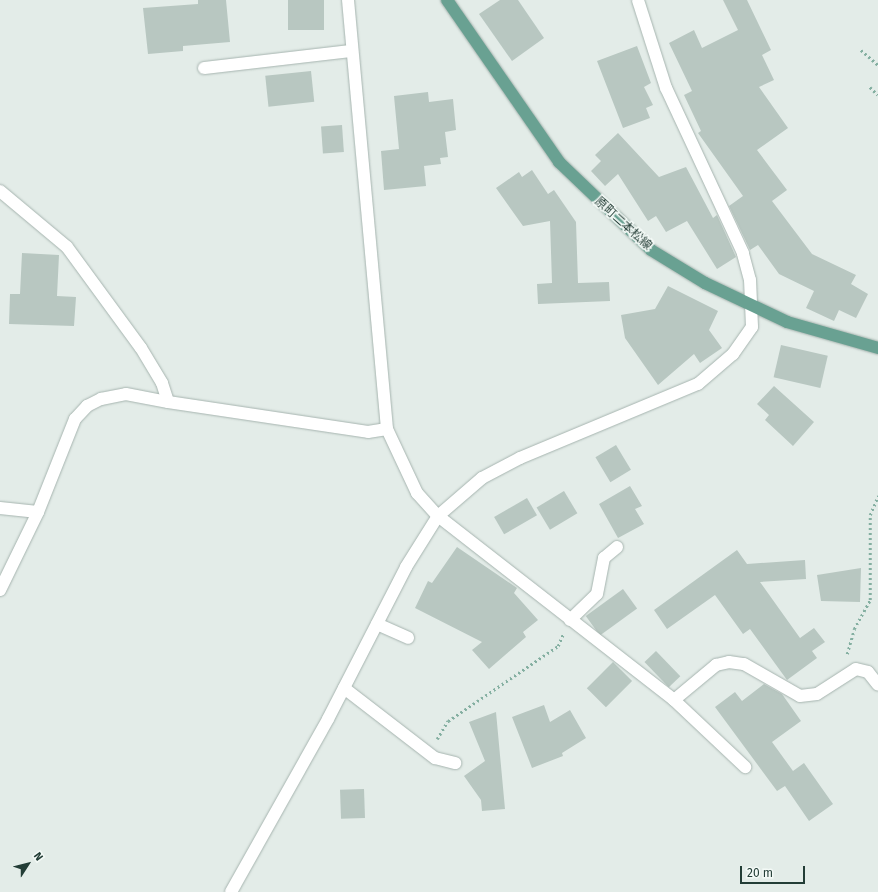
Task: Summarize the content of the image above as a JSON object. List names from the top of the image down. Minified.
{"streets":{"main road":["原町二本松線"]},"scale_bar":"20 m","north":"top right"}
